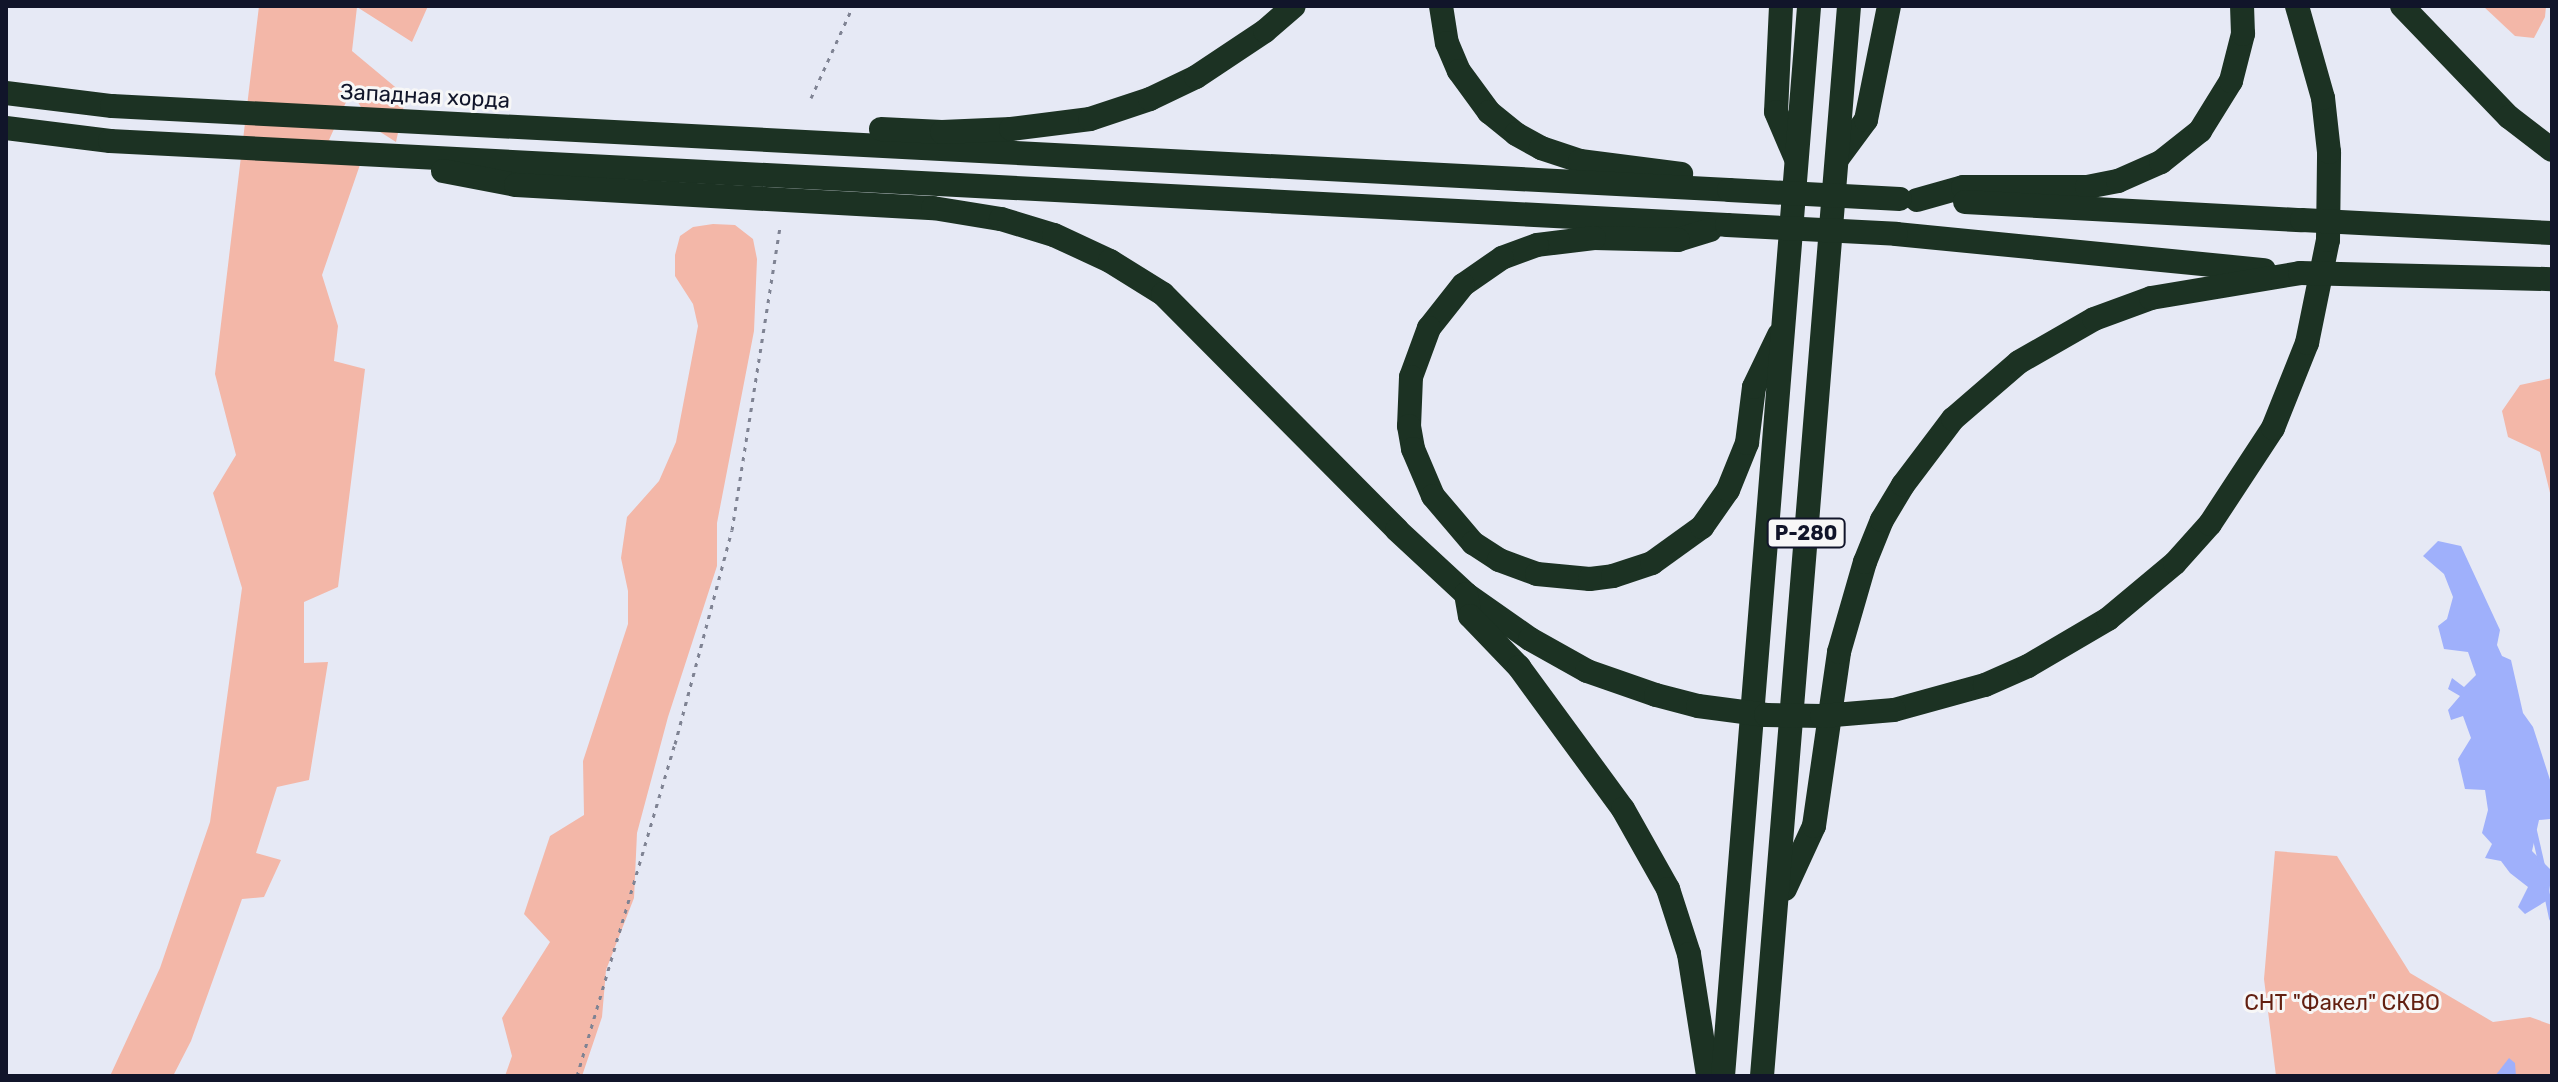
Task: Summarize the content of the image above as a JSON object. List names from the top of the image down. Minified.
{"streets":{"highway":["Западная хорда","Р-280"]},"parks":["СНТ \"Факел\" СКВО"]}
